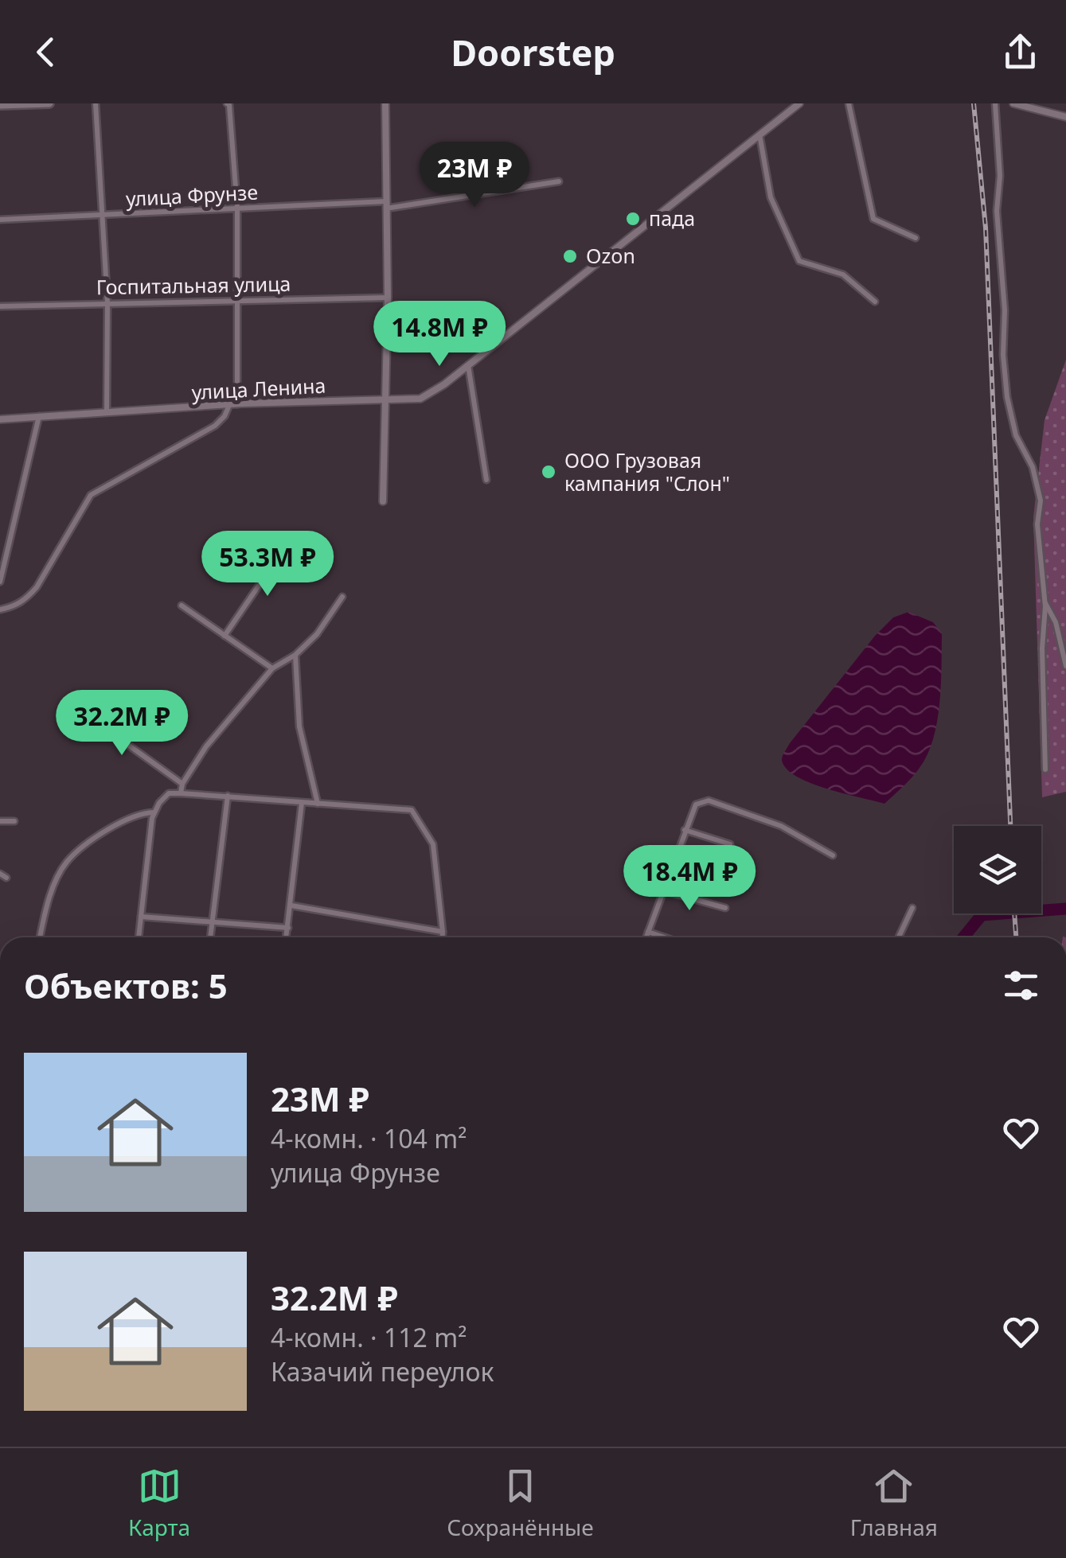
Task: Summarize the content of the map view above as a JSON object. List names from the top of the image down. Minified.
{"streets":{"street":["улица Фрунзе","Госпитальная улица","улица Ленина"]},"places":["пада","Ozon","ООО Грузовая кампания \"Слон\""],"page":{"header":"Doorstep","price":["23M ₽","14.8M ₽","53.3M ₽","32.2M ₽","18.4M ₽"],"heading":"Объектов: 5","list":[{"name":"23M ₽","note":"4-комн. · 104 m² · улица Фрунзе"},{"name":"32.2M ₽","note":"4-комн. · 112 m² · Казачий переулок"}],"tabs":["Карта","Сохранённые","Главная"]}}
